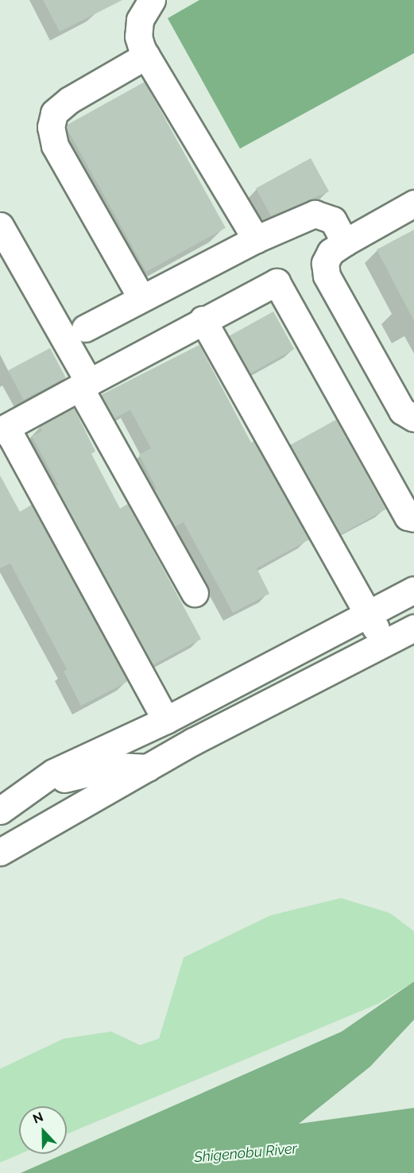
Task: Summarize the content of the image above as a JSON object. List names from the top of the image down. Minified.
{"water":["Shigenobu River"],"north":"top"}
